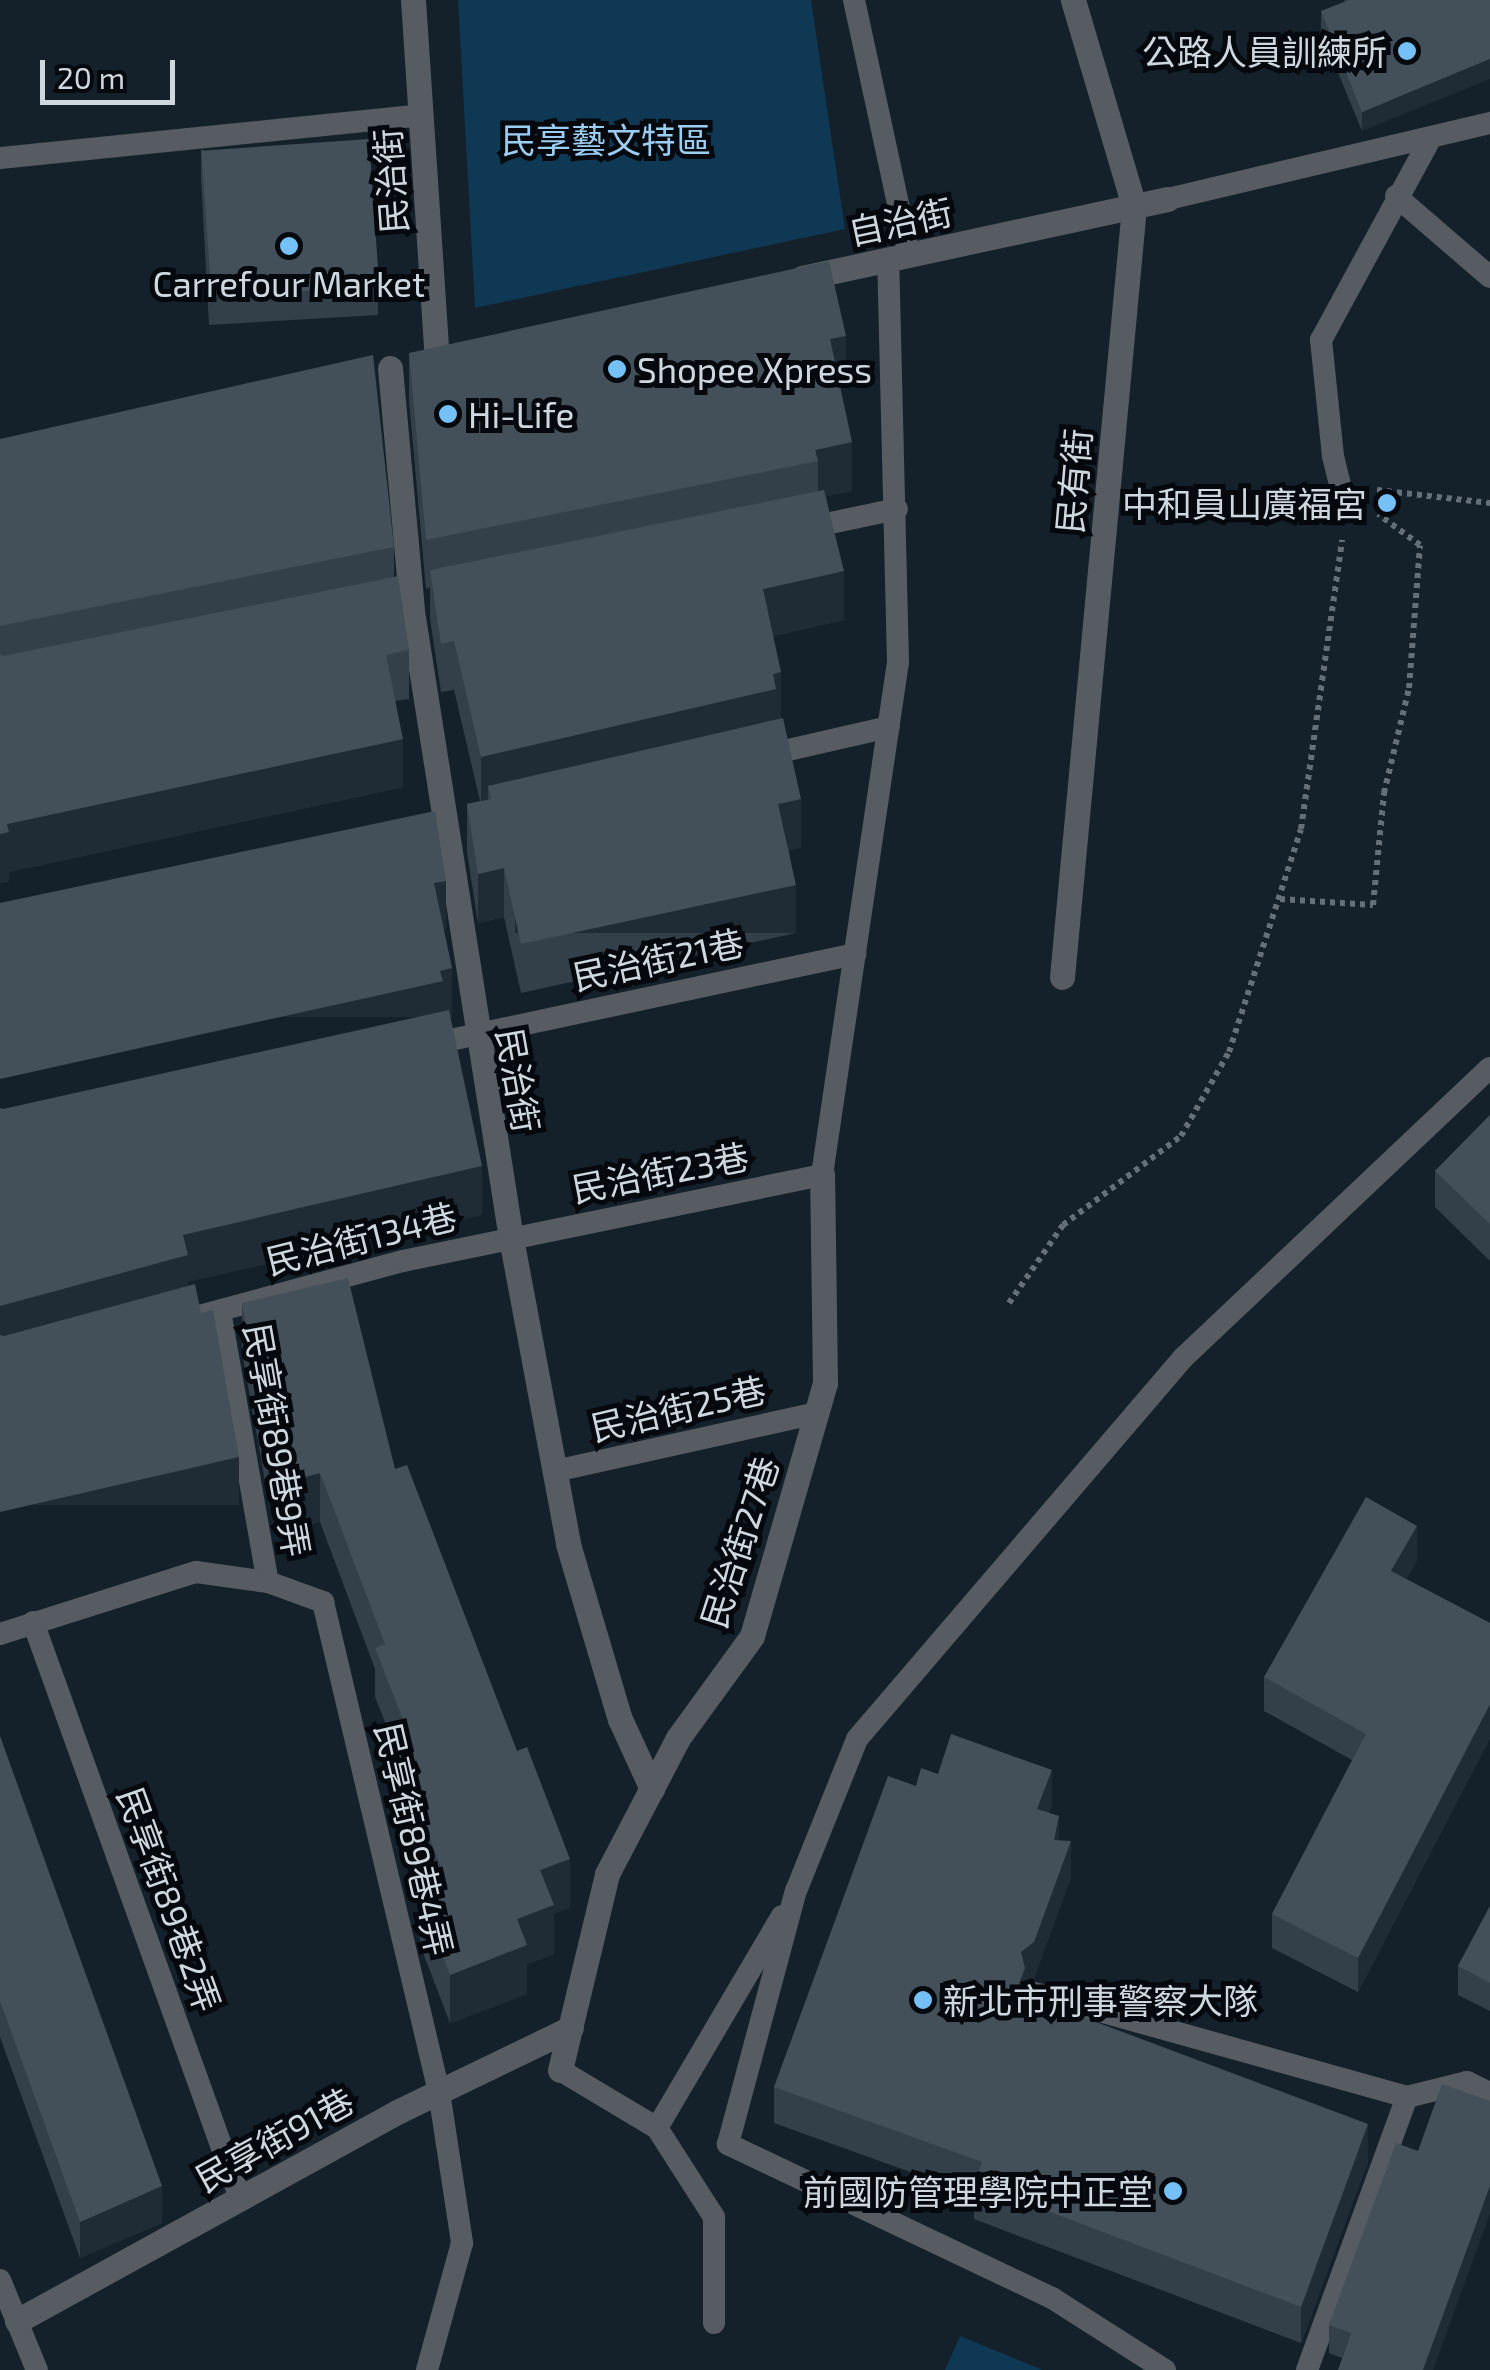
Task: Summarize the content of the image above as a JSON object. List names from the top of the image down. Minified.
{"streets":{"street":["民治街","自治街","民有街","民治街27巷","民享街91巷"],"lane":["民治街21巷","民治街23巷","民治街134巷","民治街25巷","民享街89巷9弄","民享街89巷4弄","民享街89巷2弄"]},"crossings":[["民治街","民治街21巷"],["民治街","民治街23巷"],["民治街","民治街134巷"],["民治街","民治街25巷"],["民治街","民治街27巷"],["自治街","民有街"],["民治街23巷","民治街134巷"],["民治街23巷","民治街27巷"],["民治街134巷","民享街89巷9弄"],["民治街25巷","民治街27巷"],["民享街89巷9弄","民享街89巷4弄"],["民治街27巷","民享街91巷"],["民享街89巷4弄","民享街91巷"],["民享街89巷2弄","民享街91巷"]],"parks":["民享藝文特區"],"places":["公路人員訓練所","Carrefour Market","Shopee Xpress","Hi-Life","中和員山廣福宮","新北市刑事警察大隊","前國防管理學院中正堂"],"scale_bar":"20 m"}
